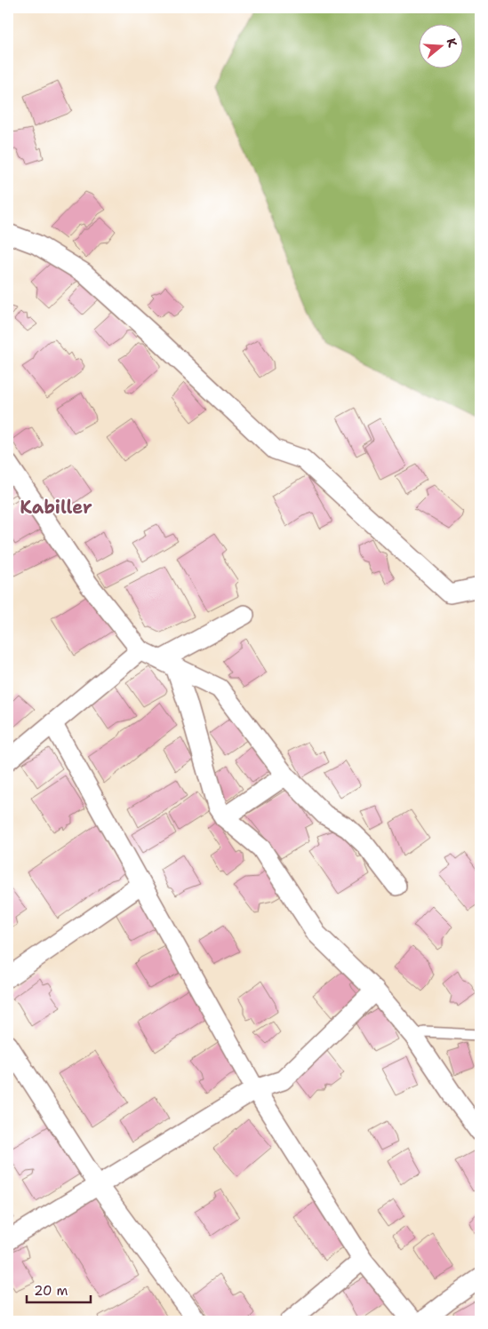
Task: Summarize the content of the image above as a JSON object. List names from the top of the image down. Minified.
{"districts":["Kabiller"],"scale_bar":"20 m","north":"right"}
